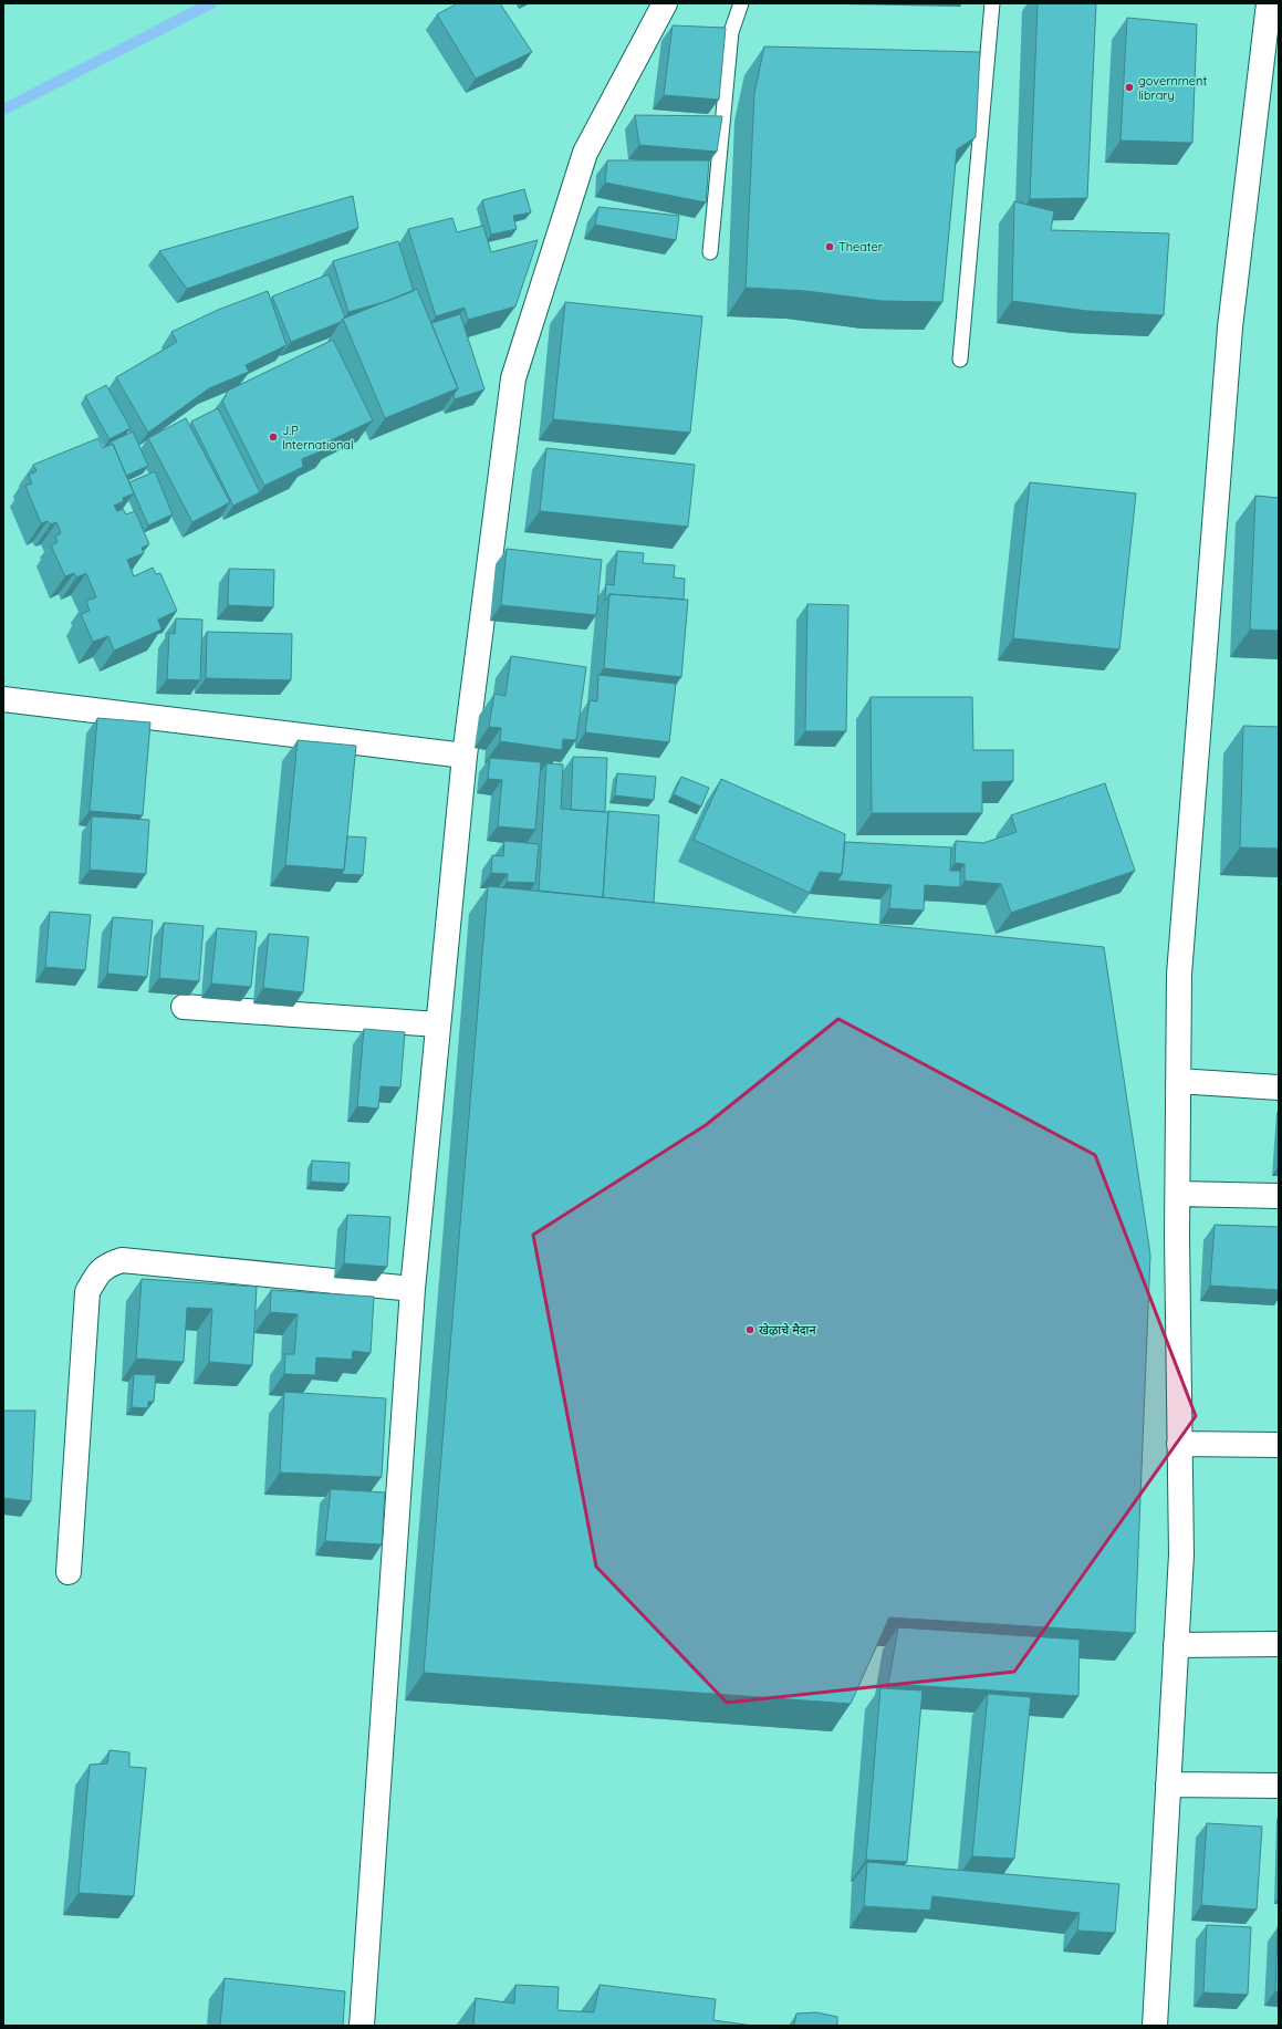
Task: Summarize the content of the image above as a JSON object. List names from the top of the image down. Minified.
{"places":["government library","Theater","J.P International","खेऴाचे मैदान"]}
